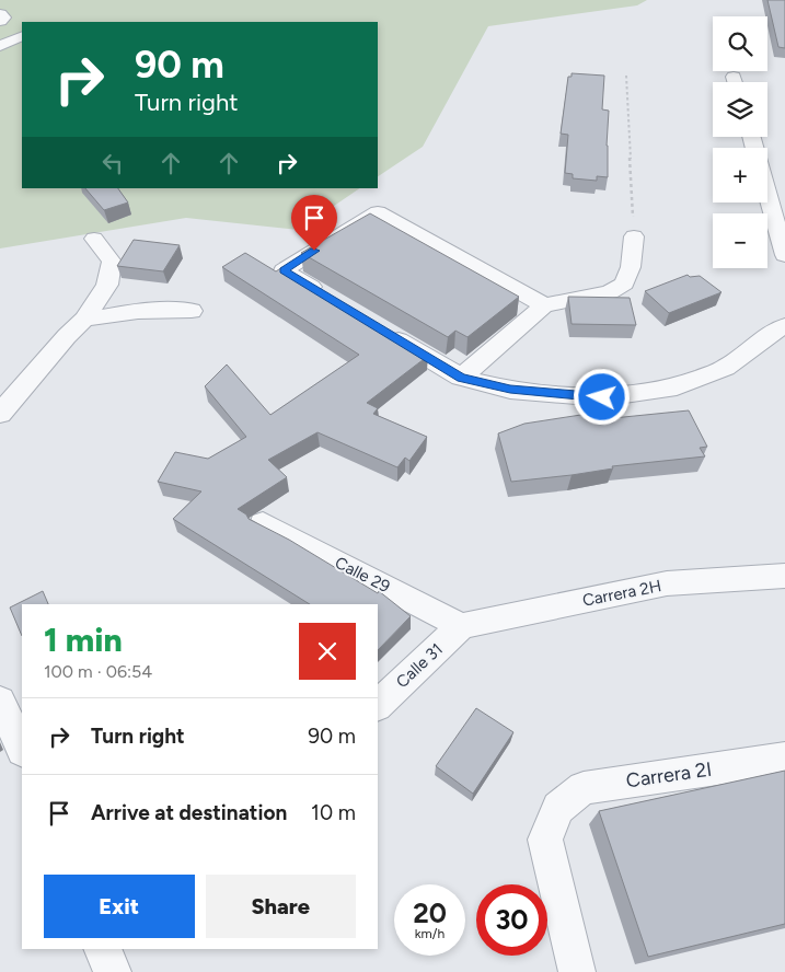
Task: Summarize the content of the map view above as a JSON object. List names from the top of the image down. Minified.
{"streets":{"street":["Calle 29","Carrera 2H","Calle 31","Carrera 2I"]},"crossings":[["Calle 29","Carrera 2H"],["Calle 29","Calle 31"],["Carrera 2H","Calle 31"]],"page":{"map_buttons":["+","−"],"turn":["90 m","Turn right"],"heading":["1 min","100 m · 06:54"],"list":[{"name":"Turn right","value":"90 m"},{"name":"Arrive at destination","value":"10 m"}],"buttons":["Exit","Share"],"speed":"20 km/h","limit":"30"}}
